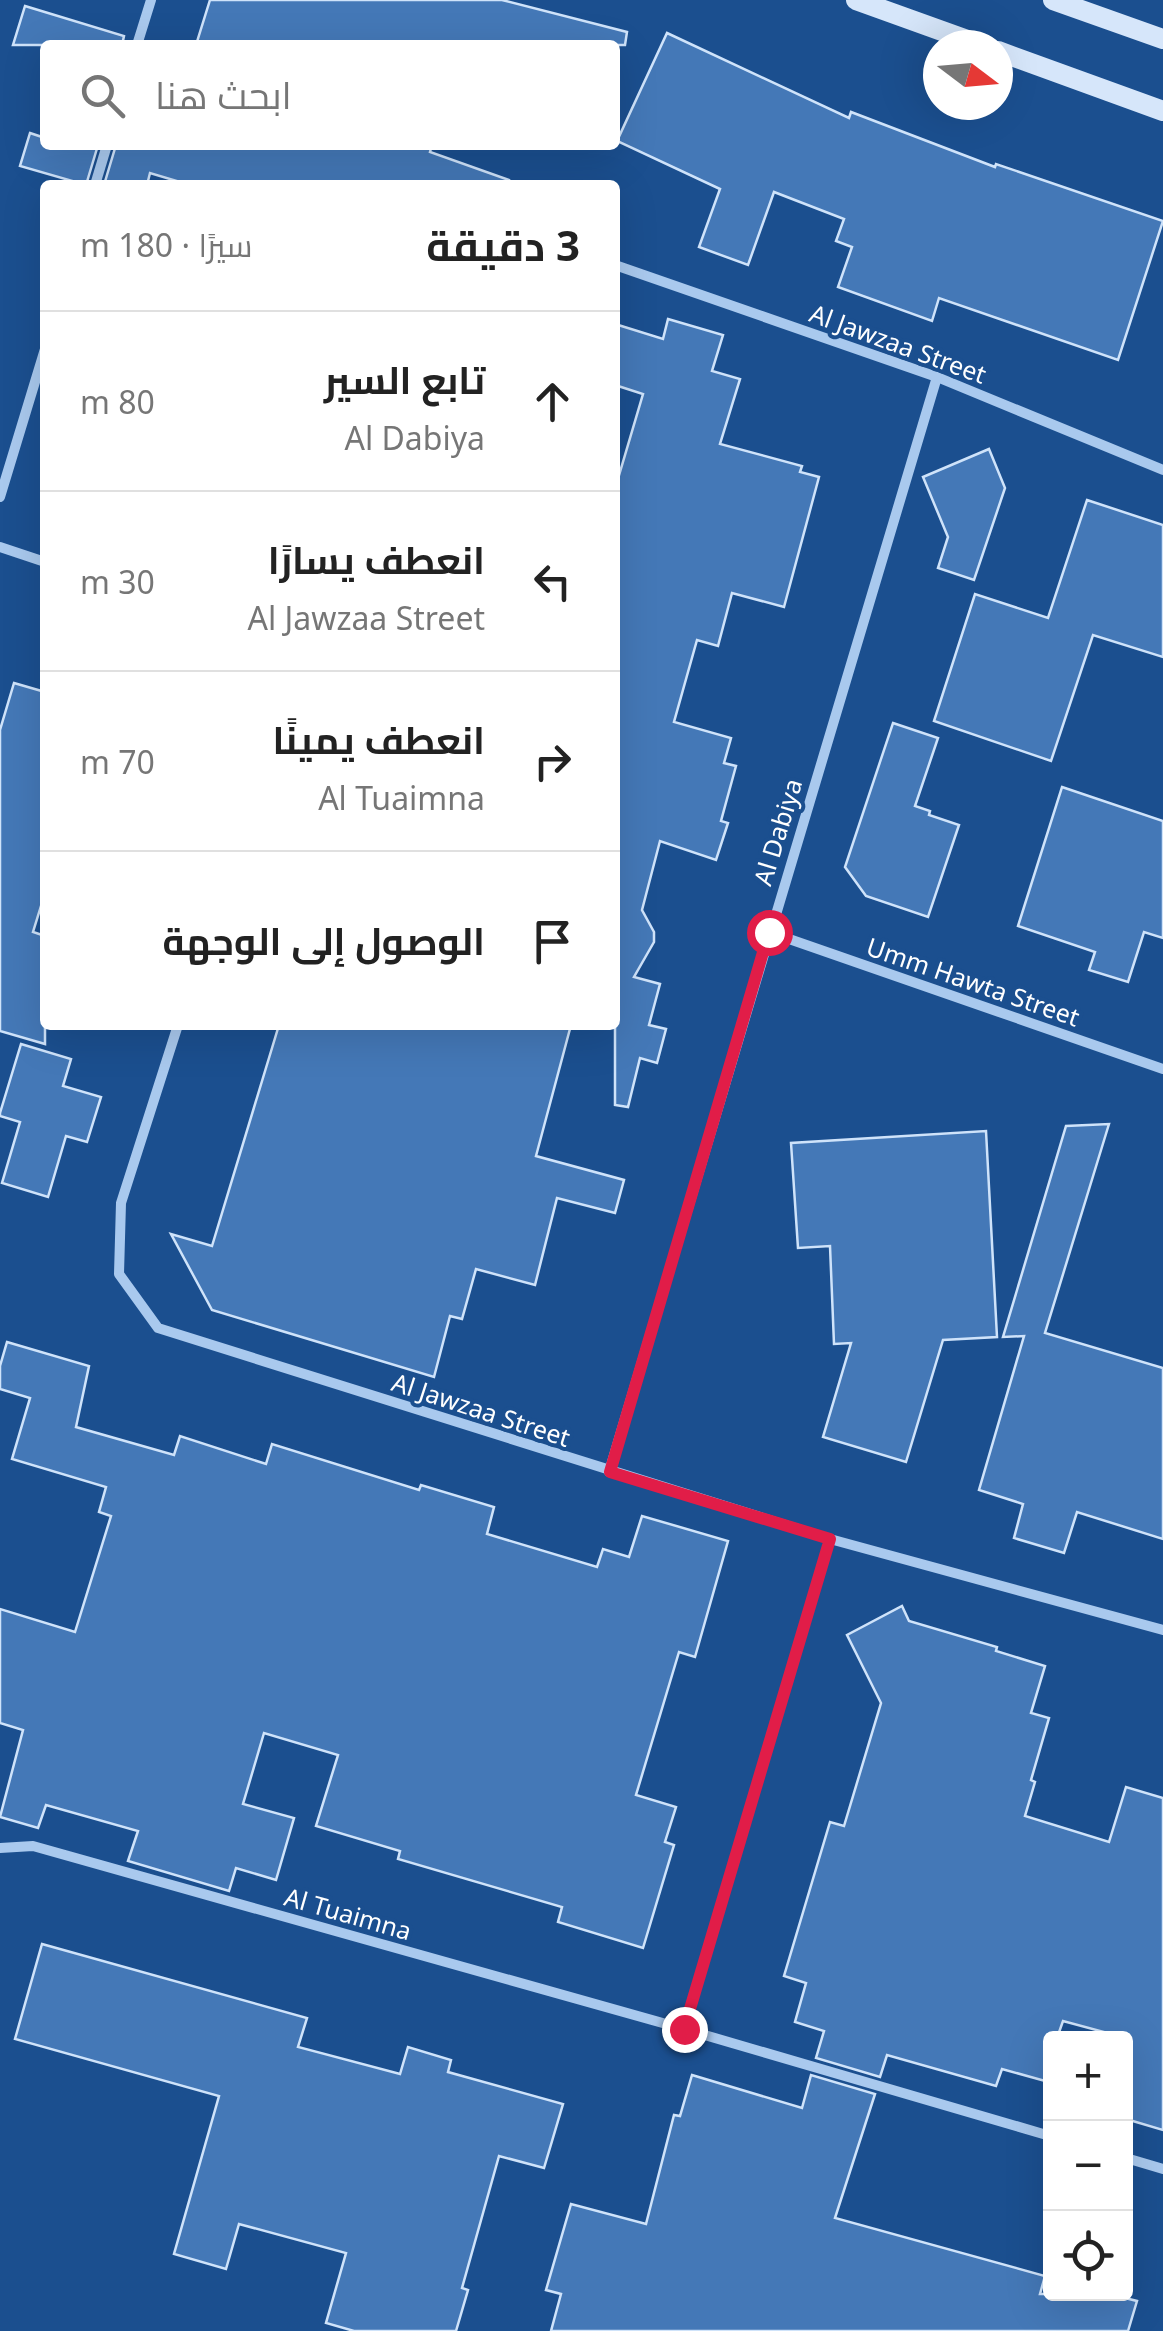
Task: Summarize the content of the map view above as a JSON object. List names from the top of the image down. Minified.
{"streets":{"street":["Al Jawzaa Street","Al Dabiya","Umm Hawta Street","Al Tuaimna"]},"crossings":[["Al Jawzaa Street","Al Dabiya"],["Al Dabiya","Umm Hawta Street"]],"north":"right","page":{"search":"ابحث هنا","heading":["3 دقيقة","سيرًا · 180 m"],"list":[["تابع السير","Al Dabiya","80 m"],["انعطف يسارًا","Al Jawzaa Street","30 m"],["انعطف يمينًا","Al Tuaimna","70 m"],"الوصول إلى الوجهة"],"map_buttons":["+","−"]}}
